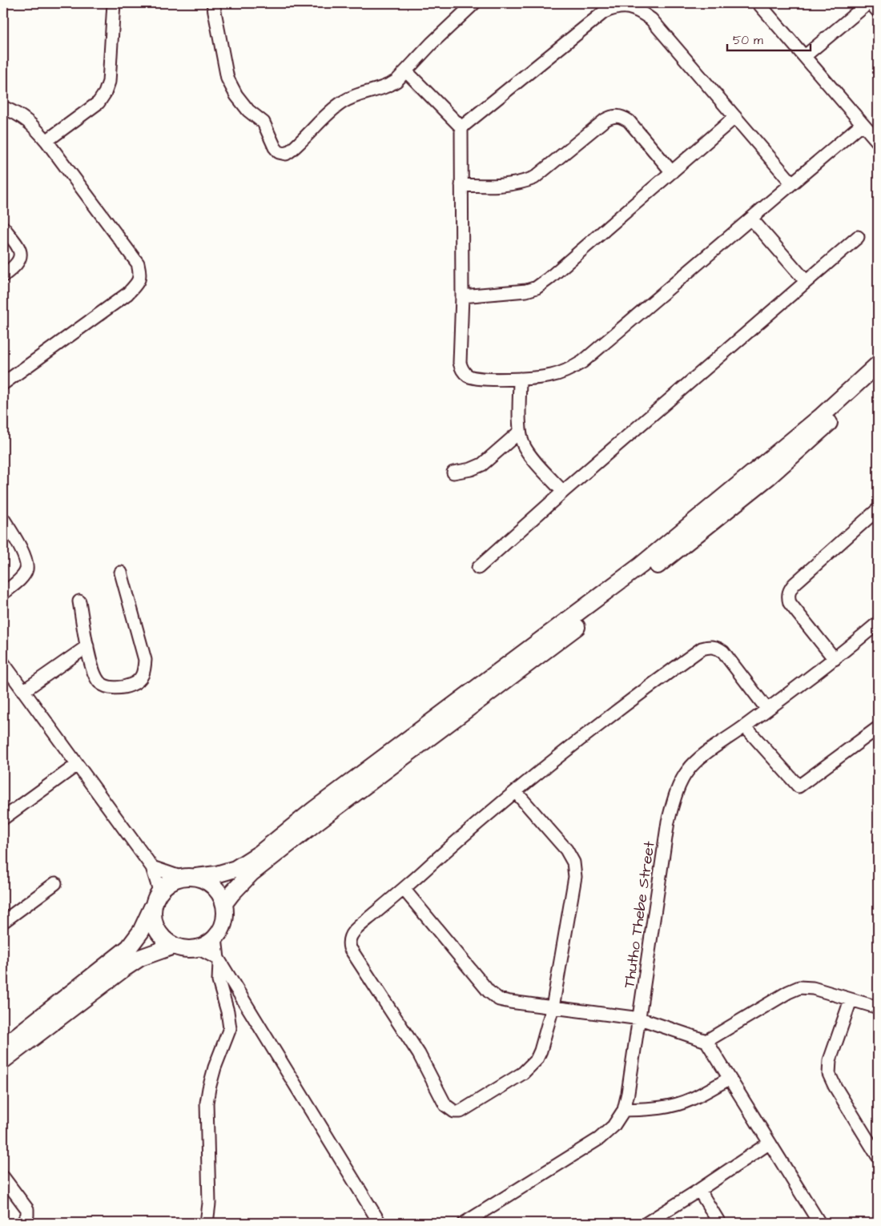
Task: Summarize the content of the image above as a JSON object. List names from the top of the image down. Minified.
{"streets":{"street":["Thutho Thebe Street"]},"scale_bar":"50 m"}
